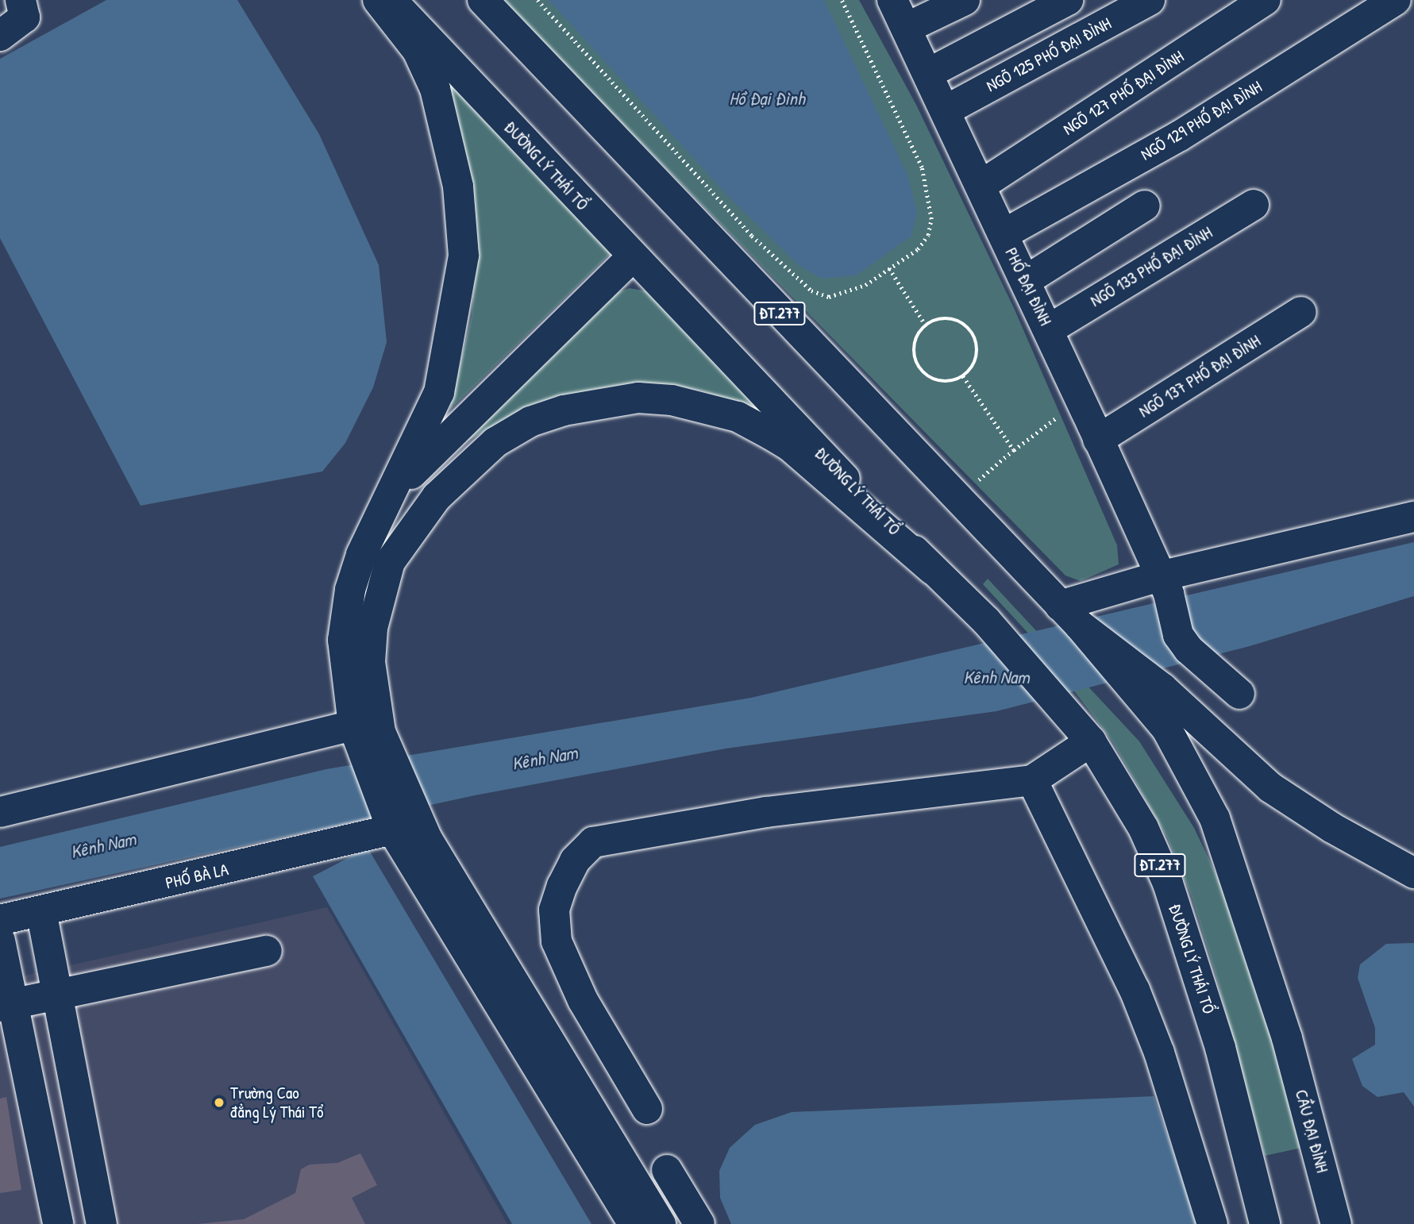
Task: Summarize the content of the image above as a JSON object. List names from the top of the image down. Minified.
{"streets":{"main road":["NGÕ 125 PHỐ ĐẠI ĐÌNH","NGÕ 127 PHỐ ĐẠI ĐÌNH","NGÕ 129 PHỐ ĐẠI ĐÌNH","ĐƯỜNG LÝ THÁI TỔ","NGÕ 133 PHỐ ĐẠI ĐÌNH","PHỐ ĐẠI ĐÌNH","ĐT.277","NGÕ 137 PHỐ ĐẠI ĐÌNH","PHỐ BÀ LA","CẦU ĐẠI ĐÌNH"]},"crossings":[["NGÕ 125 PHỐ ĐẠI ĐÌNH","PHỐ ĐẠI ĐÌNH"],["NGÕ 127 PHỐ ĐẠI ĐÌNH","PHỐ ĐẠI ĐÌNH"],["NGÕ 129 PHỐ ĐẠI ĐÌNH","PHỐ ĐẠI ĐÌNH"],["NGÕ 133 PHỐ ĐẠI ĐÌNH","PHỐ ĐẠI ĐÌNH"],["PHỐ ĐẠI ĐÌNH","NGÕ 137 PHỐ ĐẠI ĐÌNH"]],"water":["Hồ Đại Đình","Kênh Nam"],"places":["Trường Cao đẳng Lý Thái Tổ"]}
